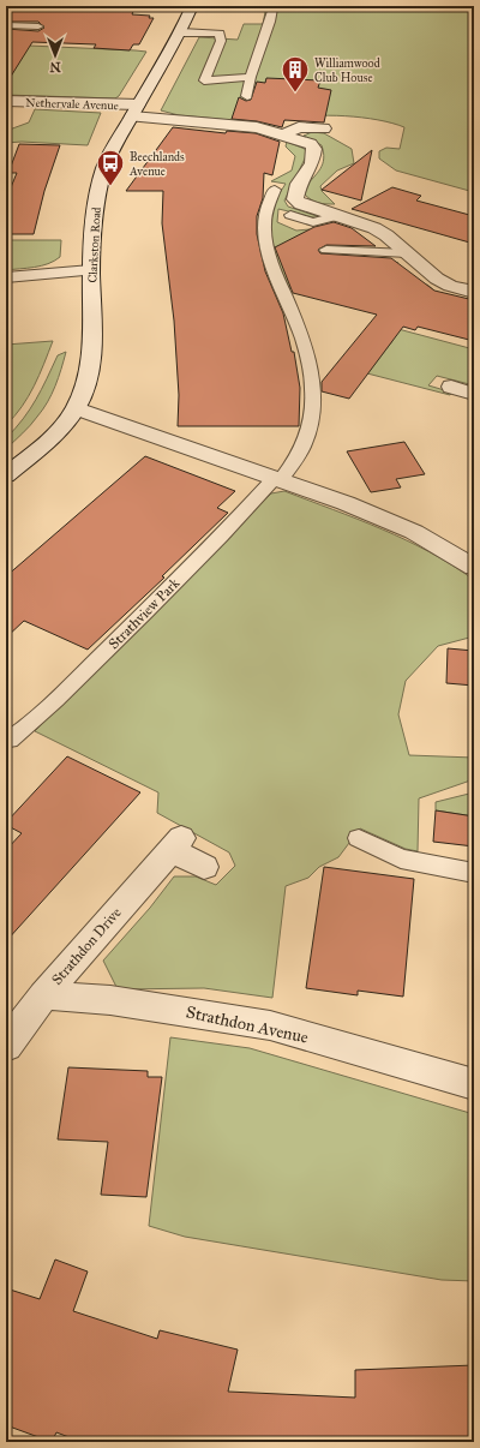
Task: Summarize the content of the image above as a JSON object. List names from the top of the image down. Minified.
{"streets":{"street":["Nethervale Avenue","Clarkston Road","Strathdon Drive","Strathdon Avenue"],"lane":["Strathview Park"]},"crossings":[["Nethervale Avenue","Clarkston Road"],["Strathdon Drive","Strathdon Avenue"]],"places":{"building":["Williamwood Club House"],"bus stop":["Beechlands Avenue"]},"north":"bottom"}
